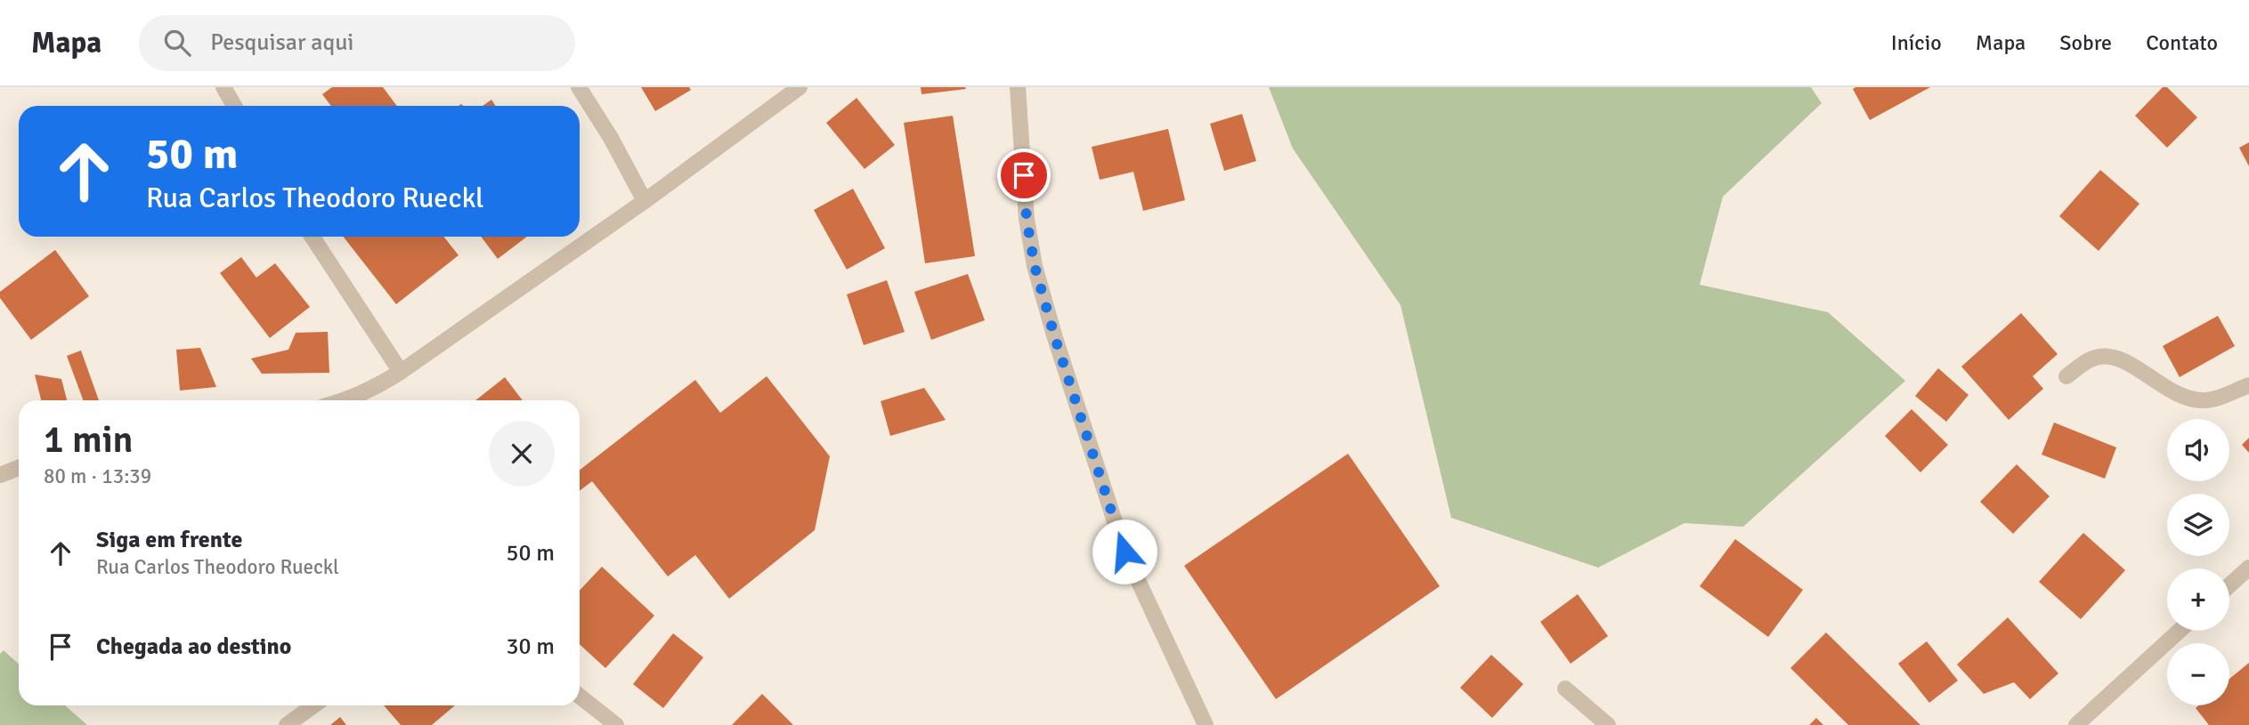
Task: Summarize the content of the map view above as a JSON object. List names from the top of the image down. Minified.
{"page":{"header":"Mapa","search":"Pesquisar aqui","nav":["Início","Mapa","Sobre","Contato"],"turn":["50 m","Rua Carlos Theodoro Rueckl"],"heading":["1 min","80 m · 13:39"],"map_buttons":["+","−"],"list":[{"name":"Siga em frente","note":"Rua Carlos Theodoro Rueckl","value":"50 m"},{"name":"Chegada ao destino","value":"30 m"}]}}
